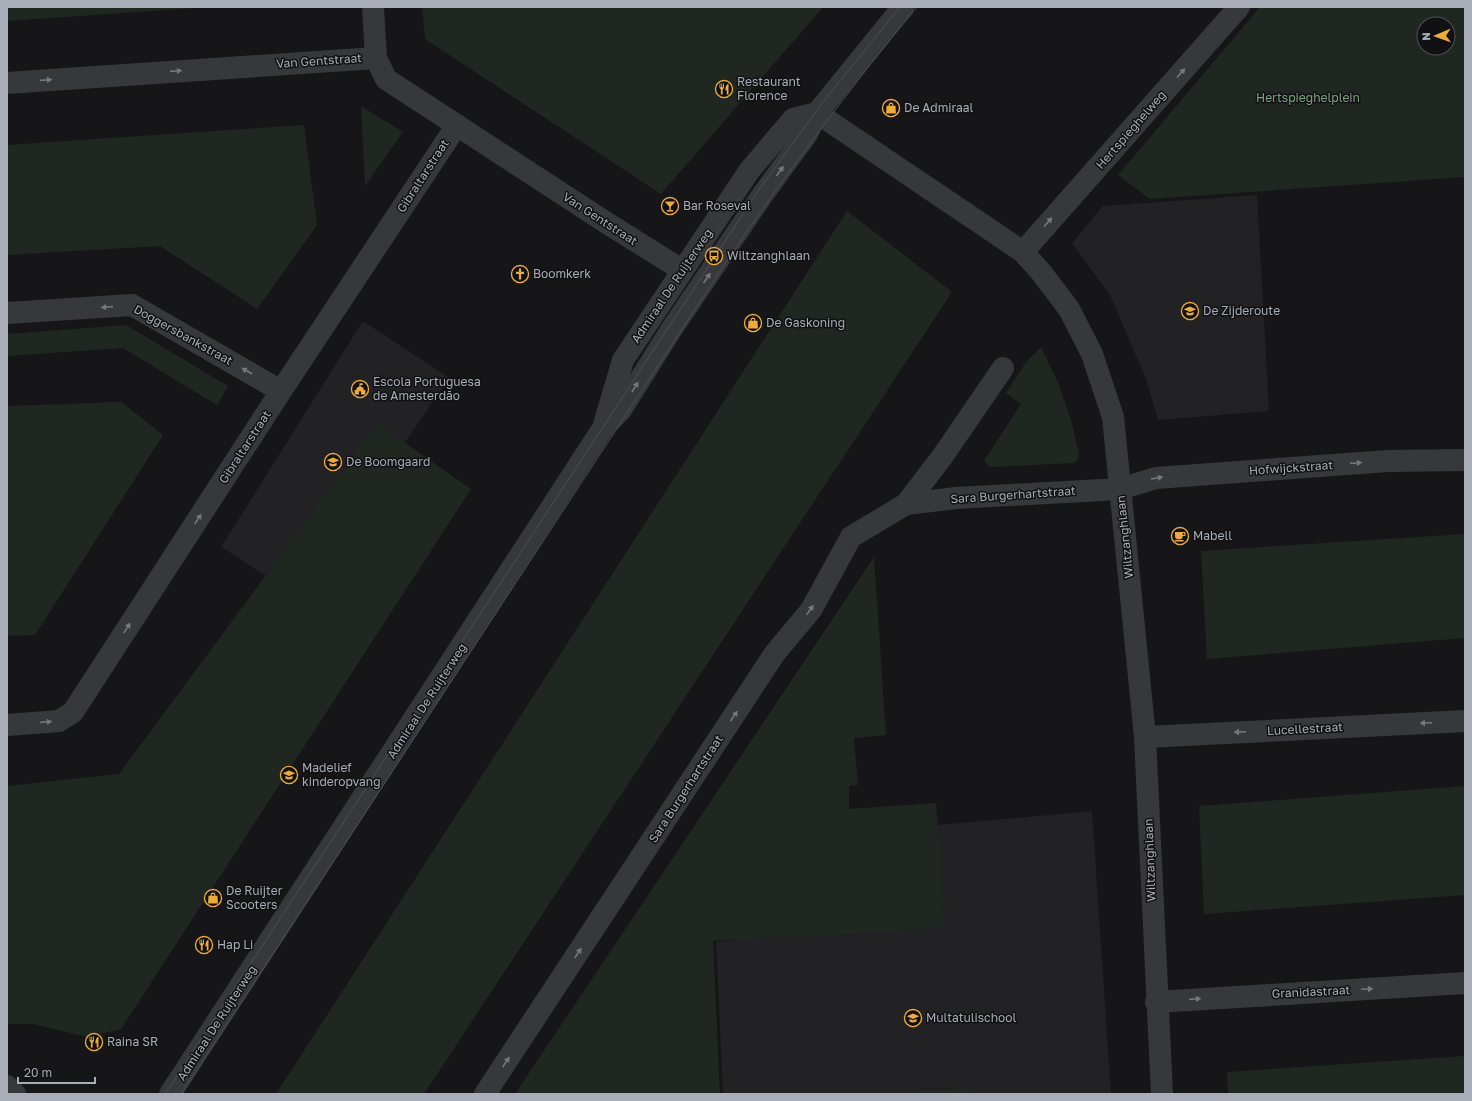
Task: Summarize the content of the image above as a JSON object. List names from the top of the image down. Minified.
{"streets":{"street":["Van Gentstraat","Hertspieghelweg","Gibraltarstraat","Admiraal De Ruijterweg","Doggersbankstraat","Hofwijckstraat","Sara Burgerhartstraat","Wiltzanghlaan","Lucellestraat","Granidastraat"]},"crossings":[["Van Gentstraat","Gibraltarstraat"],["Van Gentstraat","Admiraal De Ruijterweg"],["Hertspieghelweg","Wiltzanghlaan"],["Gibraltarstraat","Doggersbankstraat"],["Admiraal De Ruijterweg","Wiltzanghlaan"],["Hofwijckstraat","Sara Burgerhartstraat"],["Hofwijckstraat","Wiltzanghlaan"],["Sara Burgerhartstraat","Wiltzanghlaan"],["Wiltzanghlaan","Lucellestraat"],["Wiltzanghlaan","Granidastraat"]],"one_way":["Van Gentstraat","Hertspieghelweg","Gibraltarstraat","Doggersbankstraat","Hofwijckstraat","Sara Burgerhartstraat","Lucellestraat","Granidastraat"],"parks":["Hertspieghelplein"],"places":{"restaurant":["Restaurant Florence","Hap Li","Raina SR"],"shop":["De Admiraal","De Gaskoning","De Ruijter Scooters"],"bar":["Bar Roseval"],"bus stop":["Wiltzanghlaan"],"church":["Boomkerk"],"school or university":["De Zijderoute","De Boomgaard","Madelief kinderopvang","Multatulischool"],"public building":["Escola Portuguesa de Amesterdão"],"cafe":["Mabell"]},"scale_bar":"20 m","north":"left"}
